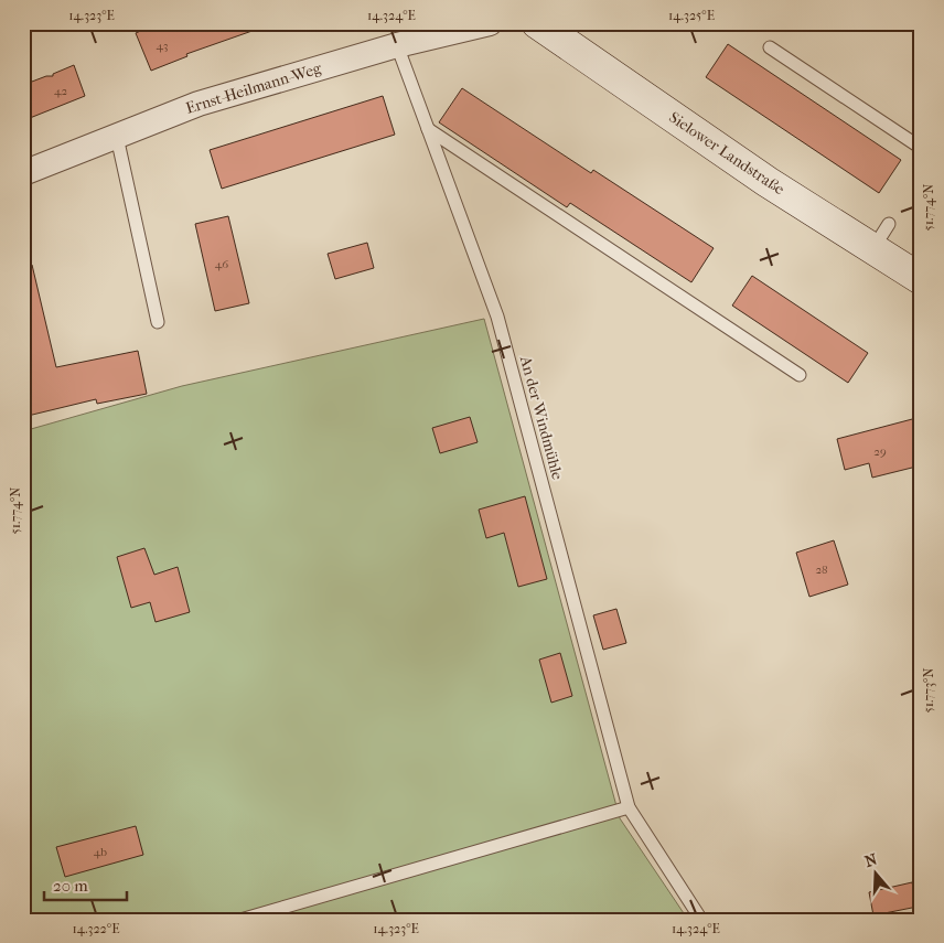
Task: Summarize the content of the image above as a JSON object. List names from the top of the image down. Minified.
{"streets":{"main road":["Sielower Landstraße"],"street":["Ernst-Heilmann-Weg"],"lane":["An der Windmühle"]},"crossings":[["Ernst-Heilmann-Weg","An der Windmühle"]],"house_numbers":["43","42","46","29","28","4b"],"scale_bar":"20 m","north":"top","coordinates":["14.323°E","14.324°E","14.325°E","51.774°N","51.773°N","14.322°E"]}
